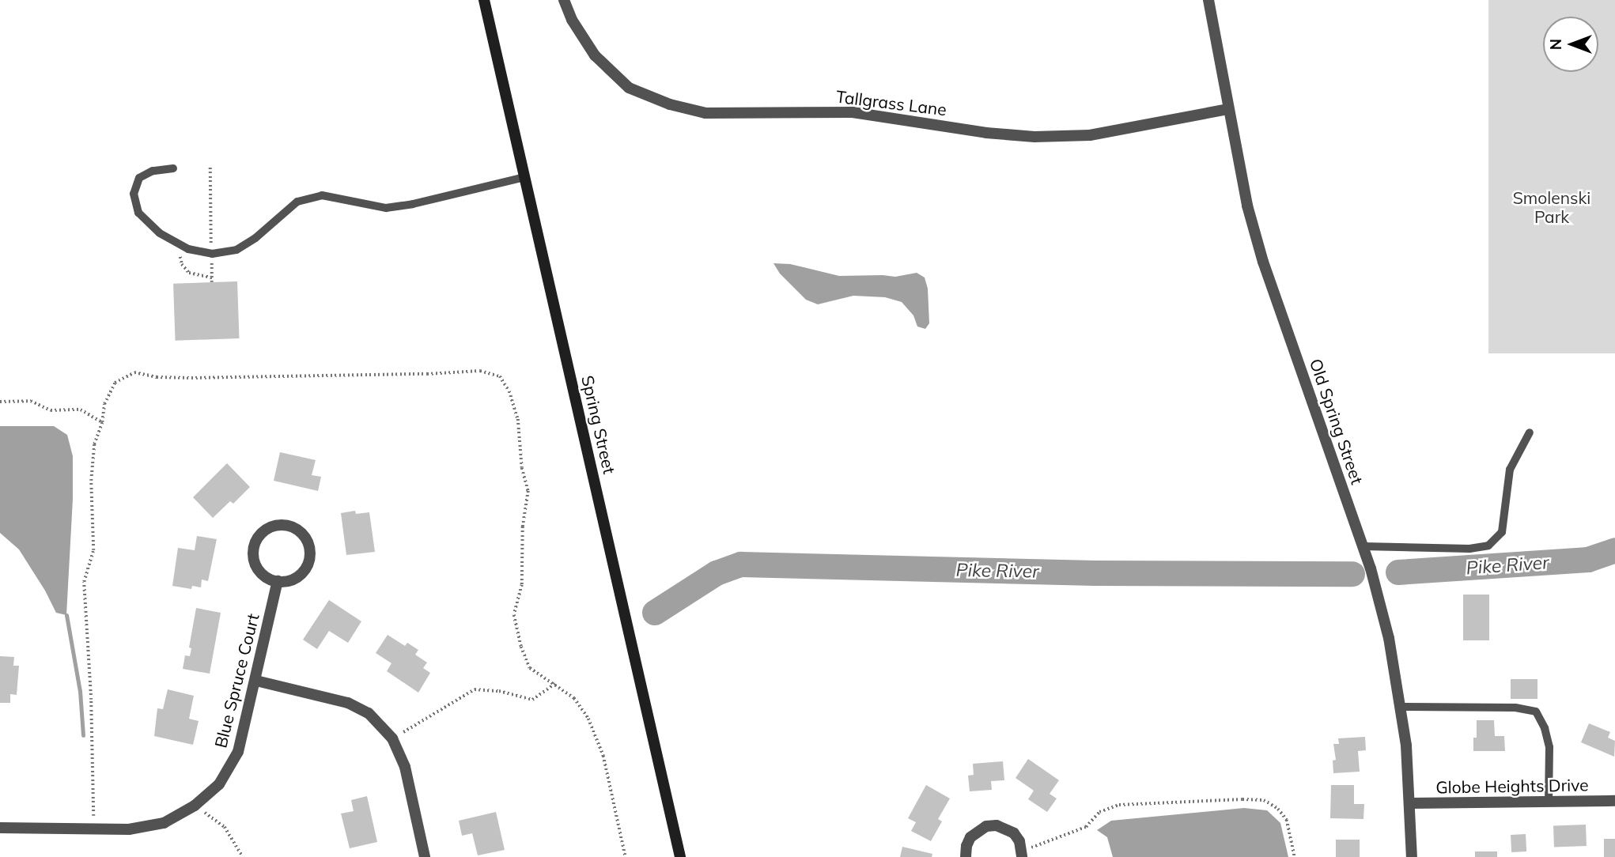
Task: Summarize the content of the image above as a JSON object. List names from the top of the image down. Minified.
{"streets":{"main road":["Spring Street"],"street":["Tallgrass Lane","Old Spring Street","Blue Spruce Court","Globe Heights Drive"]},"crossings":[["Tallgrass Lane","Old Spring Street"],["Old Spring Street","Globe Heights Drive"]],"water":["Pike River"],"parks":["Smolenski Park"],"north":"left"}
